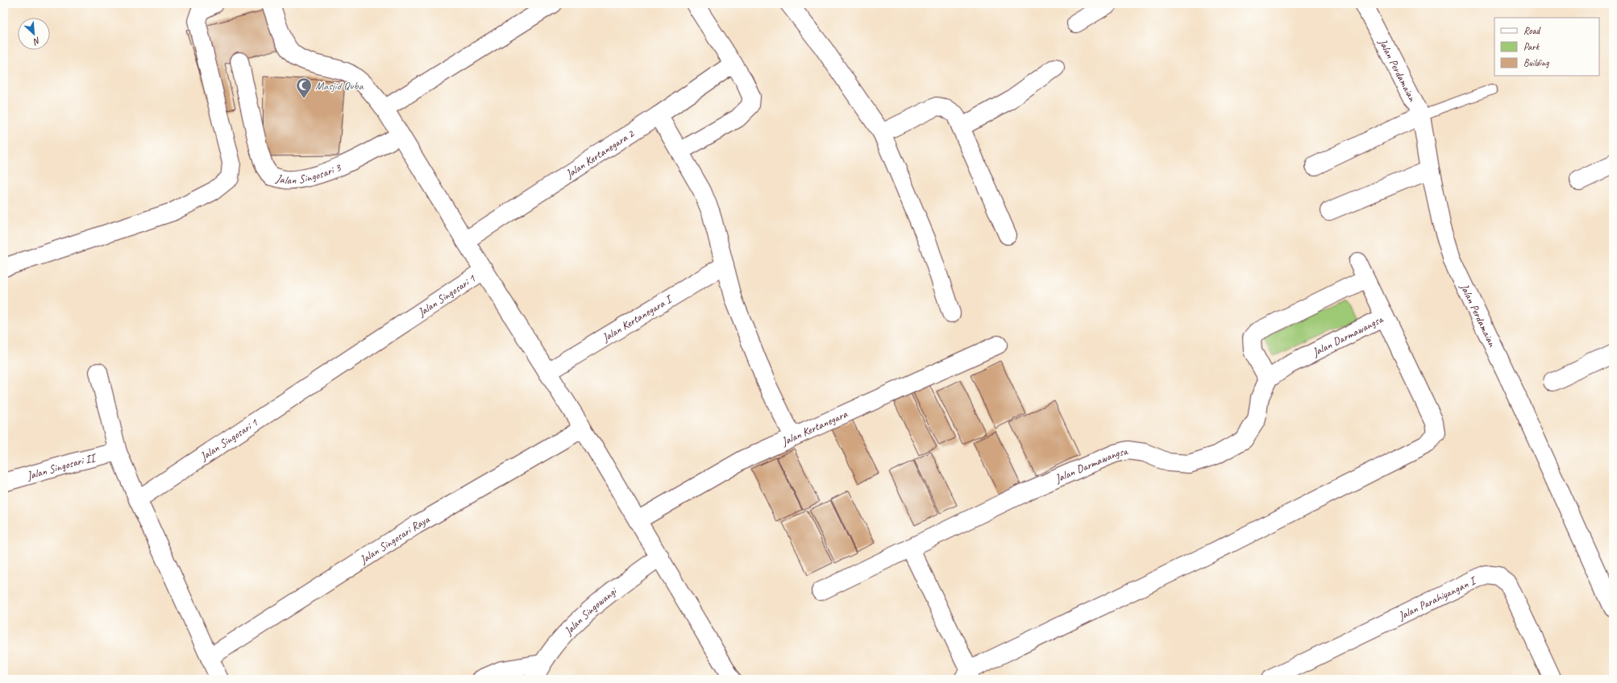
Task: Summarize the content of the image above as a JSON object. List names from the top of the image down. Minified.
{"streets":{"street":["Jalan Perdamaian","Jalan Kertanegara 2","Jalan Singosari 3","Jalan Singosari 1","Jalan Kertanegara I","Jalan Darmawangsa","Jalan Kertanegara","Jalan Singosari II","Jalan Singosari Raya","Jalan Parahiyangan I","Jalan Singowangi"]},"places":{"mosque":["Masjid Quba"]},"legend":["Road","Park","Building"],"north":"bottom right"}
